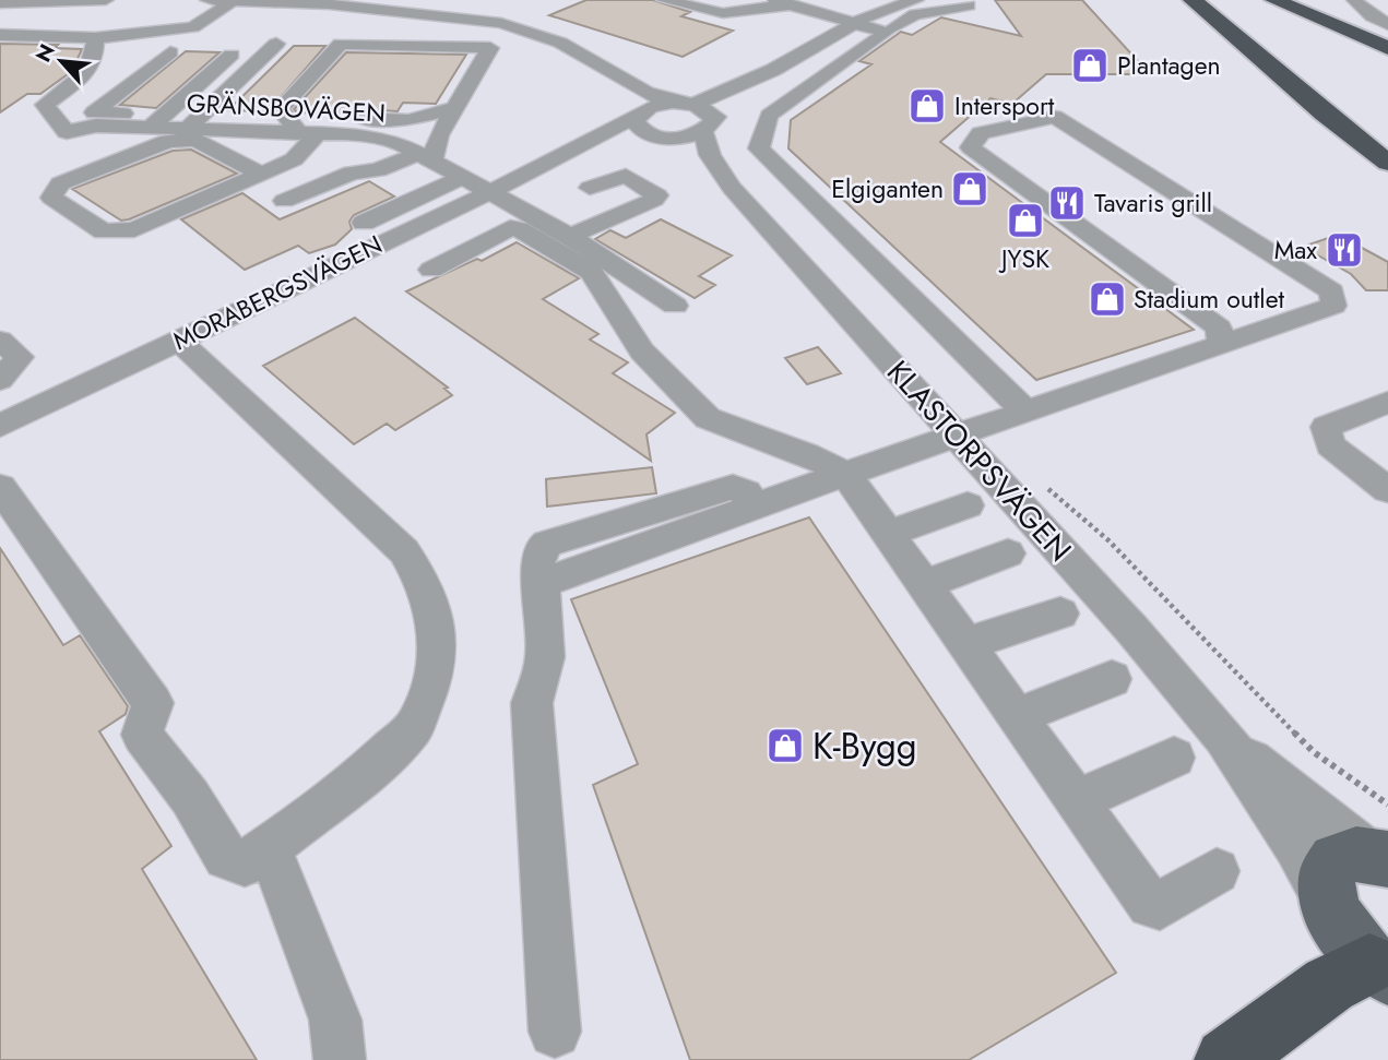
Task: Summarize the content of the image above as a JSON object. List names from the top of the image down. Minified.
{"streets":{"street":["GRÄNSBOVÄGEN","MORABERGSVÄGEN","KLASTORPSVÄGEN"]},"crossings":[["GRÄNSBOVÄGEN","MORABERGSVÄGEN"],["MORABERGSVÄGEN","KLASTORPSVÄGEN"]],"places":{"shop":["Plantagen","Intersport","Elgiganten","JYSK","Stadium outlet","K-Bygg"],"restaurant":["Tavaris grill","Max"]},"north":"top left"}
